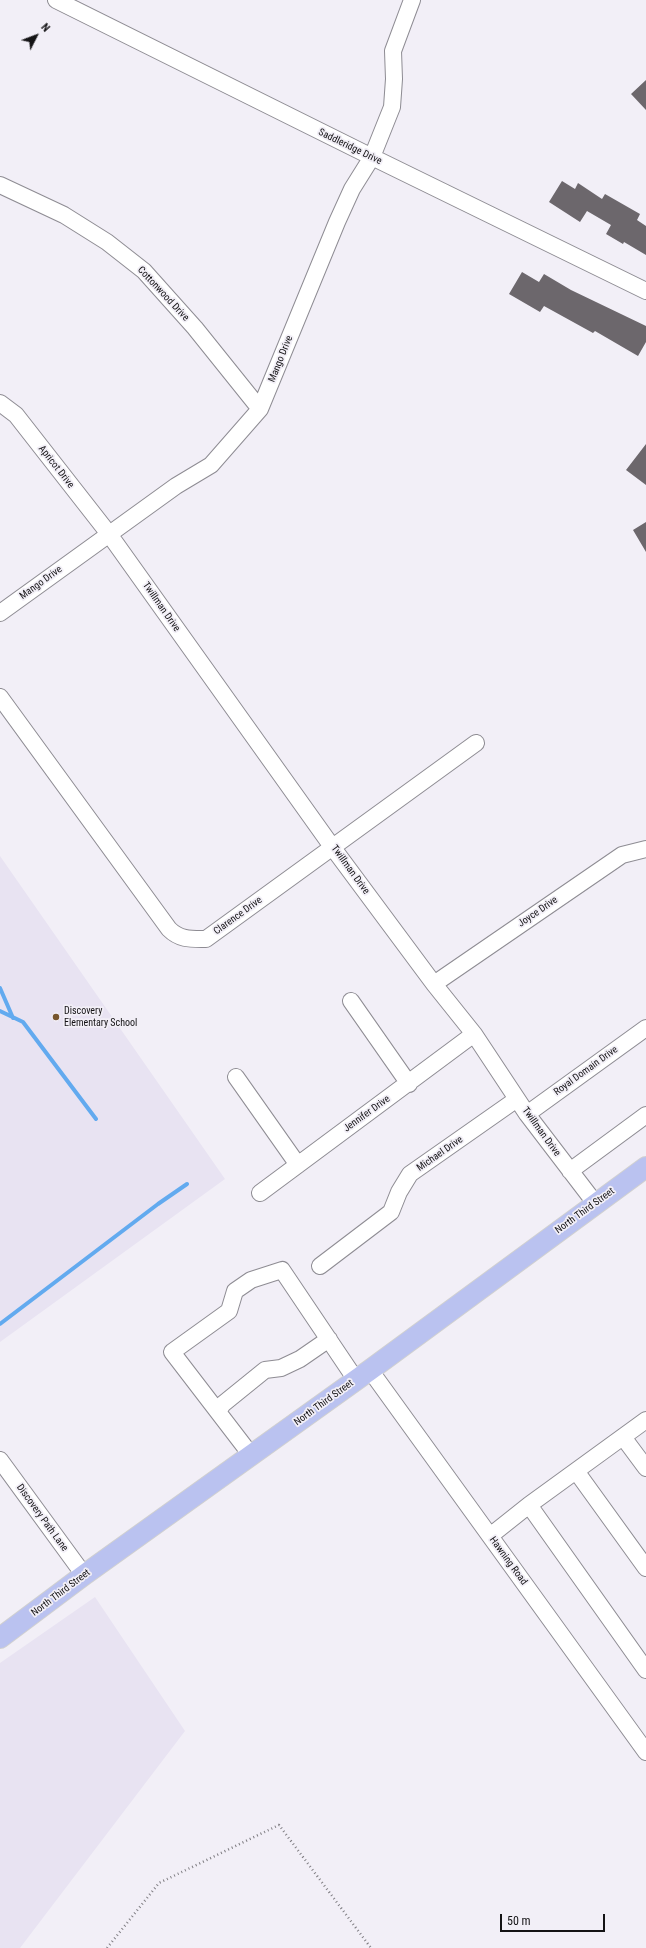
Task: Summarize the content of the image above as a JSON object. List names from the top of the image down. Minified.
{"streets":{"main road":["North Third Street"],"street":["Saddleridge Drive","Cottonwood Drive","Mango Drive","Apricot Drive","Twillman Drive","Joyce Drive","Clarence Drive","Royal Domain Drive","Jennifer Drive","Michael Drive","Discovery Path Lane","Hawning Road"]},"crossings":[["Saddleridge Drive","Mango Drive"],["Cottonwood Drive","Mango Drive"],["Mango Drive","Apricot Drive"],["Mango Drive","Twillman Drive"],["Apricot Drive","Twillman Drive"],["Twillman Drive","Joyce Drive"],["Twillman Drive","Clarence Drive"],["Twillman Drive","Royal Domain Drive"],["Twillman Drive","Jennifer Drive"],["Twillman Drive","Michael Drive"],["Twillman Drive","North Third Street"],["North Third Street","Discovery Path Lane"],["North Third Street","Hawning Road"]],"places":["Discovery Elementary School"],"scale_bar":"50 m","north":"top right"}
